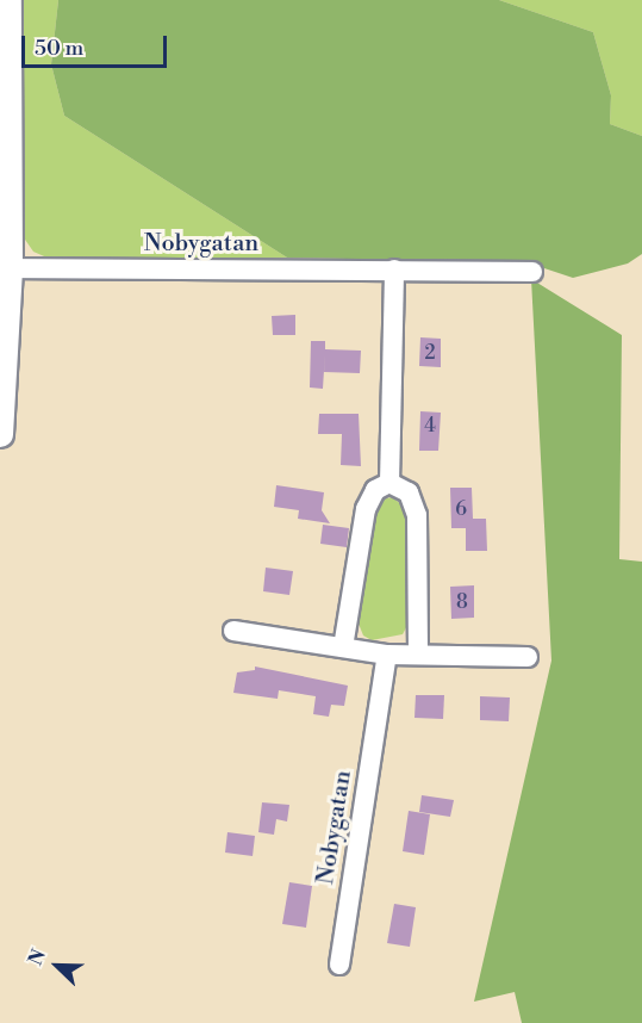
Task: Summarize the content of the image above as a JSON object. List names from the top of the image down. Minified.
{"streets":{"street":["Nobygatan"]},"house_numbers":["2","4","6","8"],"scale_bar":"50 m","north":"top left"}
